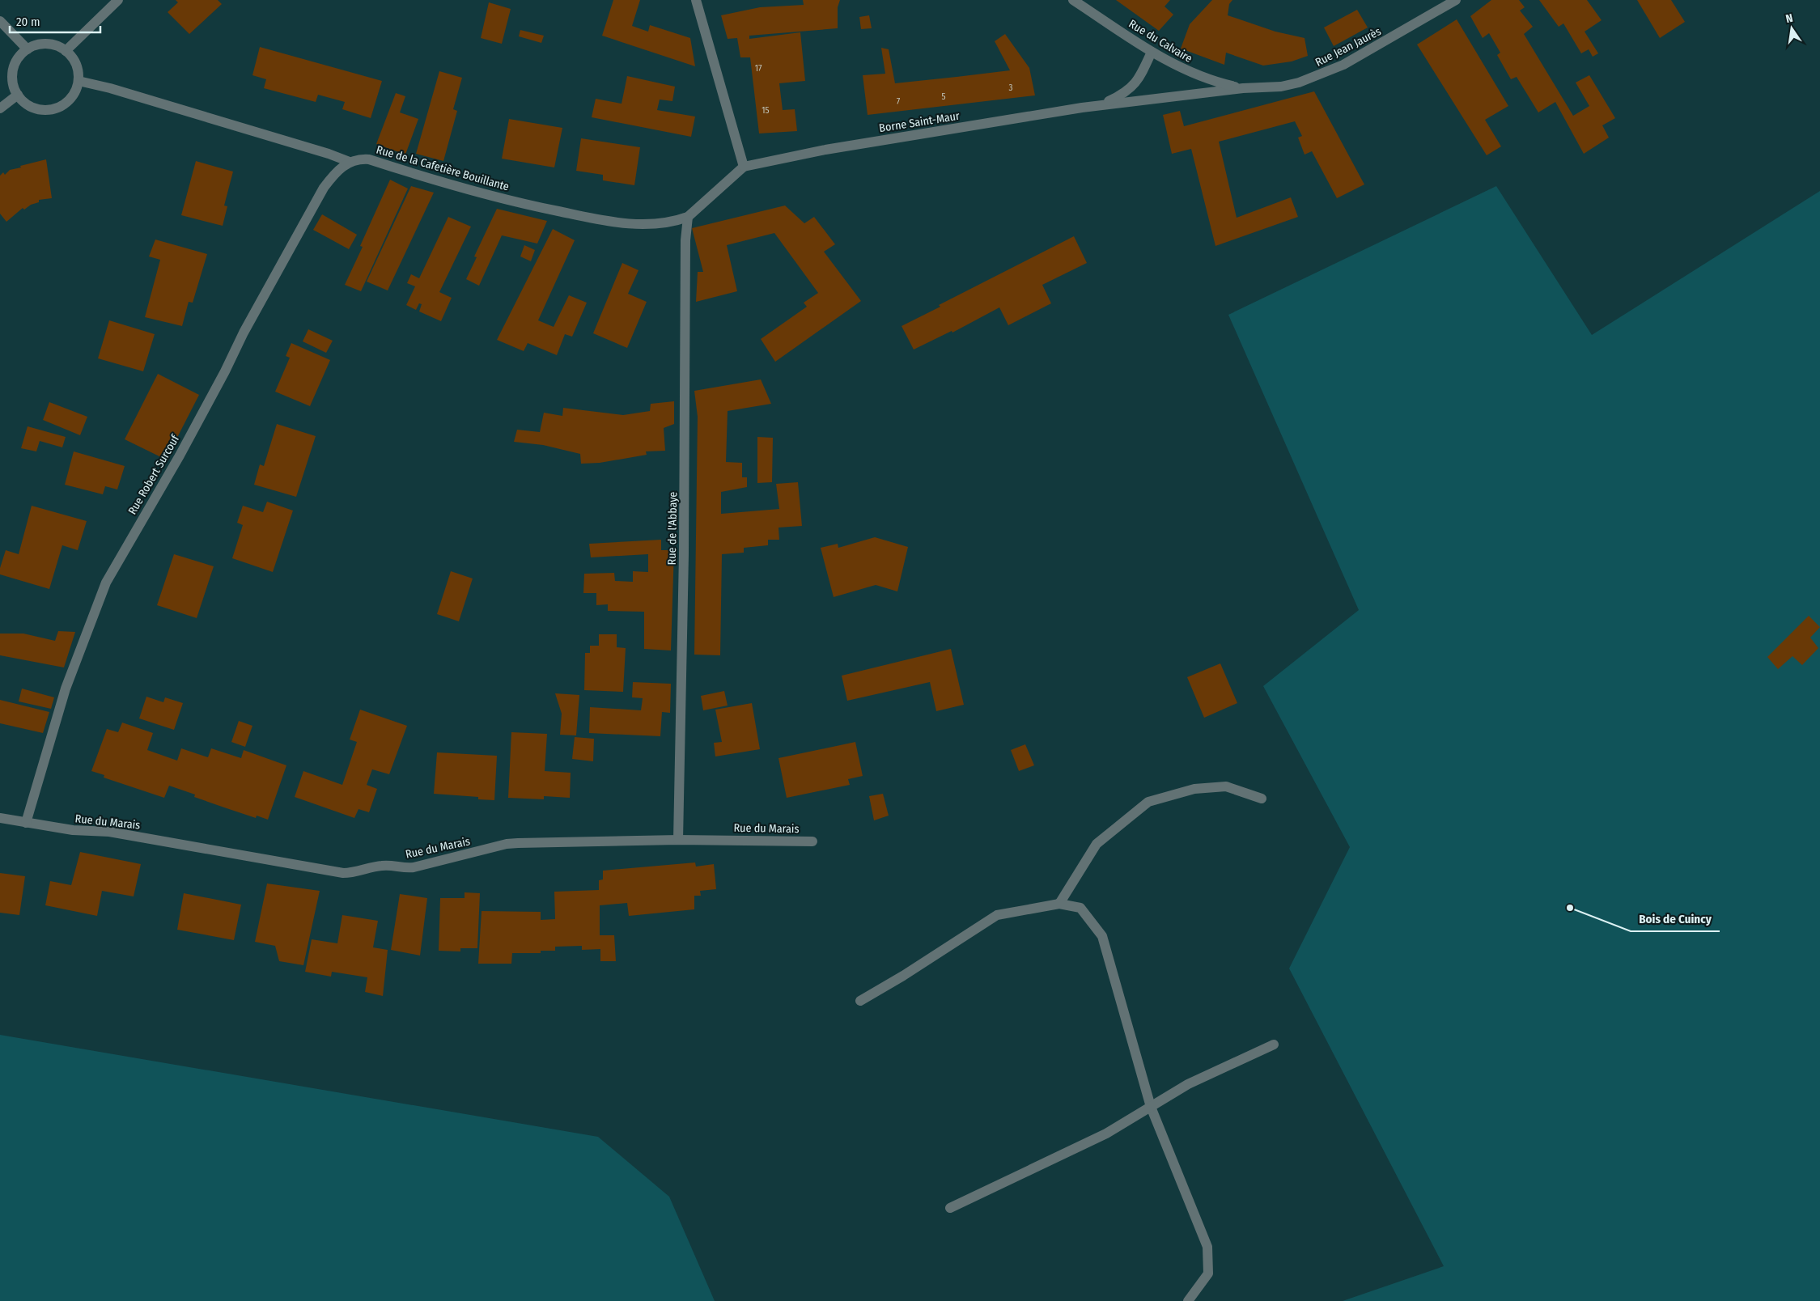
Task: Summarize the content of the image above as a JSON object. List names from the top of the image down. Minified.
{"streets":{"street":["Rue du Calvaire","Rue Jean Jaurès","Borne Saint-Maur","Rue de la Cafetière Bouillante","Rue Robert Surcouf","Rue de l'Abbaye","Rue du Marais"]},"crossings":[["Rue du Calvaire","Rue Jean Jaurès"],["Rue du Calvaire","Borne Saint-Maur"],["Rue Jean Jaurès","Borne Saint-Maur"],["Rue de la Cafetière Bouillante","Rue Robert Surcouf"],["Rue de la Cafetière Bouillante","Rue de l'Abbaye"],["Rue Robert Surcouf","Rue du Marais"],["Rue de l'Abbaye","Rue du Marais"]],"places":["Bois de Cuincy"],"house_numbers":["17","3","5","7","15"],"scale_bar":"20 m","north":"top"}
